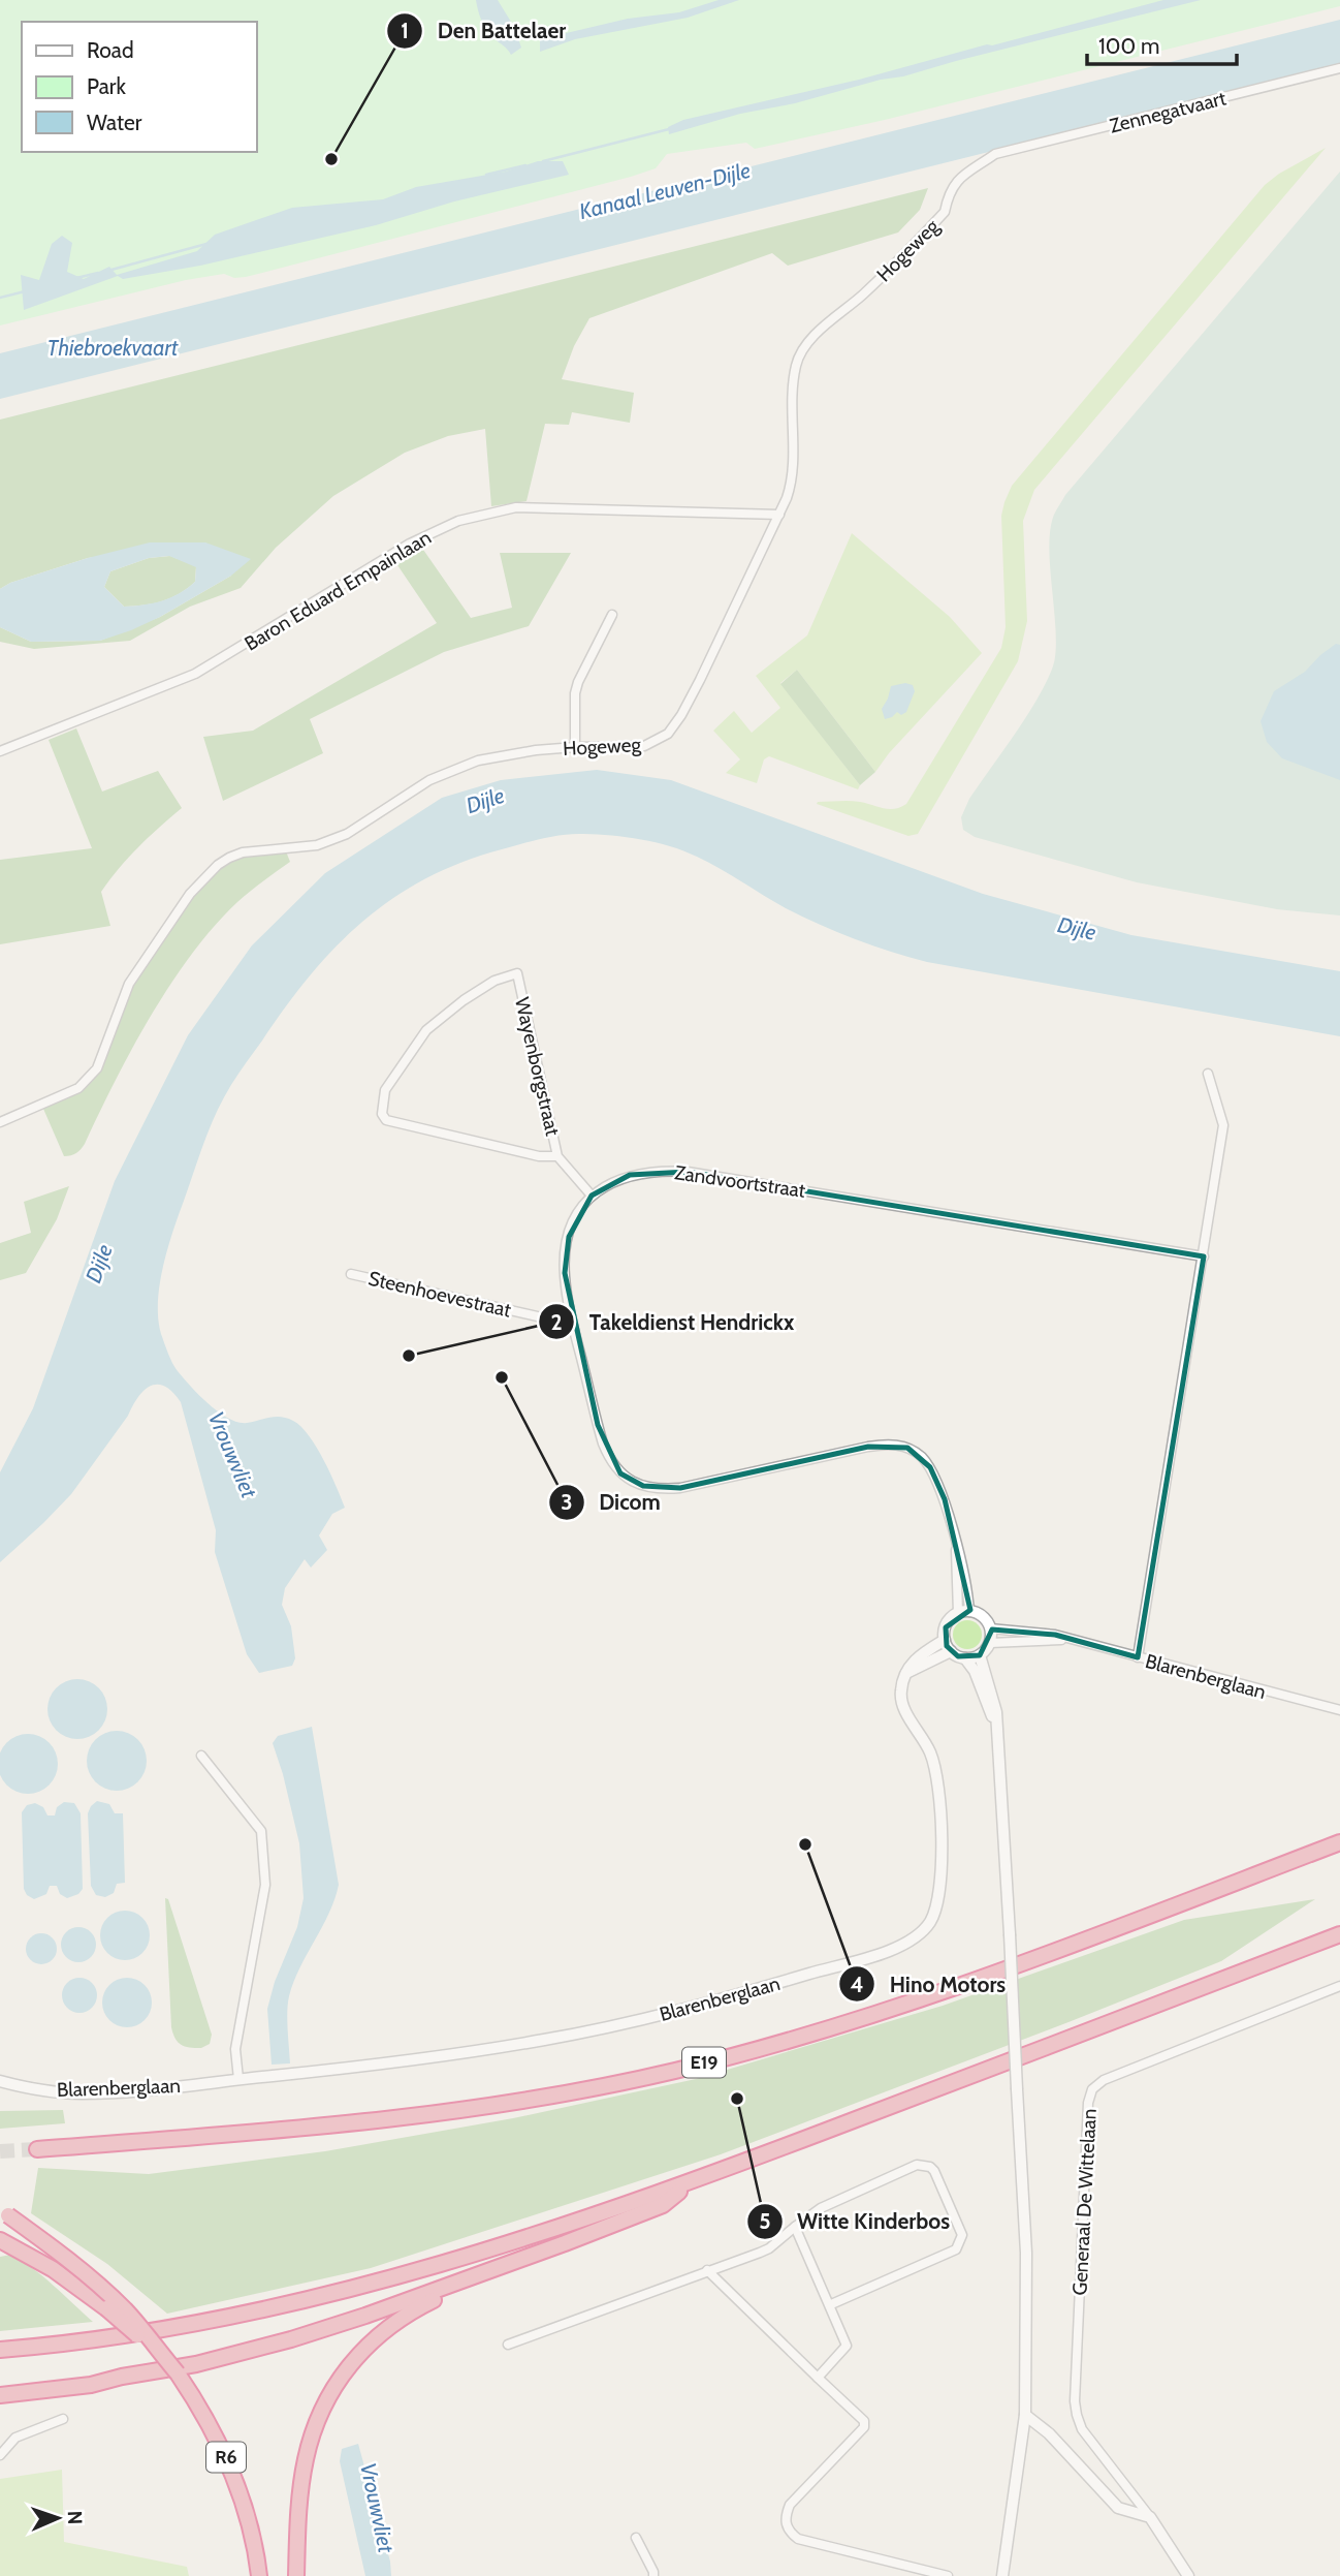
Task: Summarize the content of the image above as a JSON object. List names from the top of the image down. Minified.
{"streets":{"highway":["E19","R6"],"street":["Zennegatvaart","Hogeweg","Baron Eduard Empainlaan","Wayenborgstraat","Zandvoortstraat","Steenhoevestraat","Blarenberglaan","Generaal De Wittelaan"]},"crossings":[["Zennegatvaart","Hogeweg"],["Hogeweg","Baron Eduard Empainlaan"],["Wayenborgstraat","Zandvoortstraat"],["Zandvoortstraat","Steenhoevestraat"],["Zandvoortstraat","Blarenberglaan"]],"water":["Kanaal Leuven-Dijle","Thiebroekvaart","Dijle","Vrouwvliet"],"places":["Den Battelaer","Takeldienst Hendrickx","Dicom","Hino Motors","Witte Kinderbos"],"legend":["Road","Park","Water"],"scale_bar":"100 m","north":"right"}
